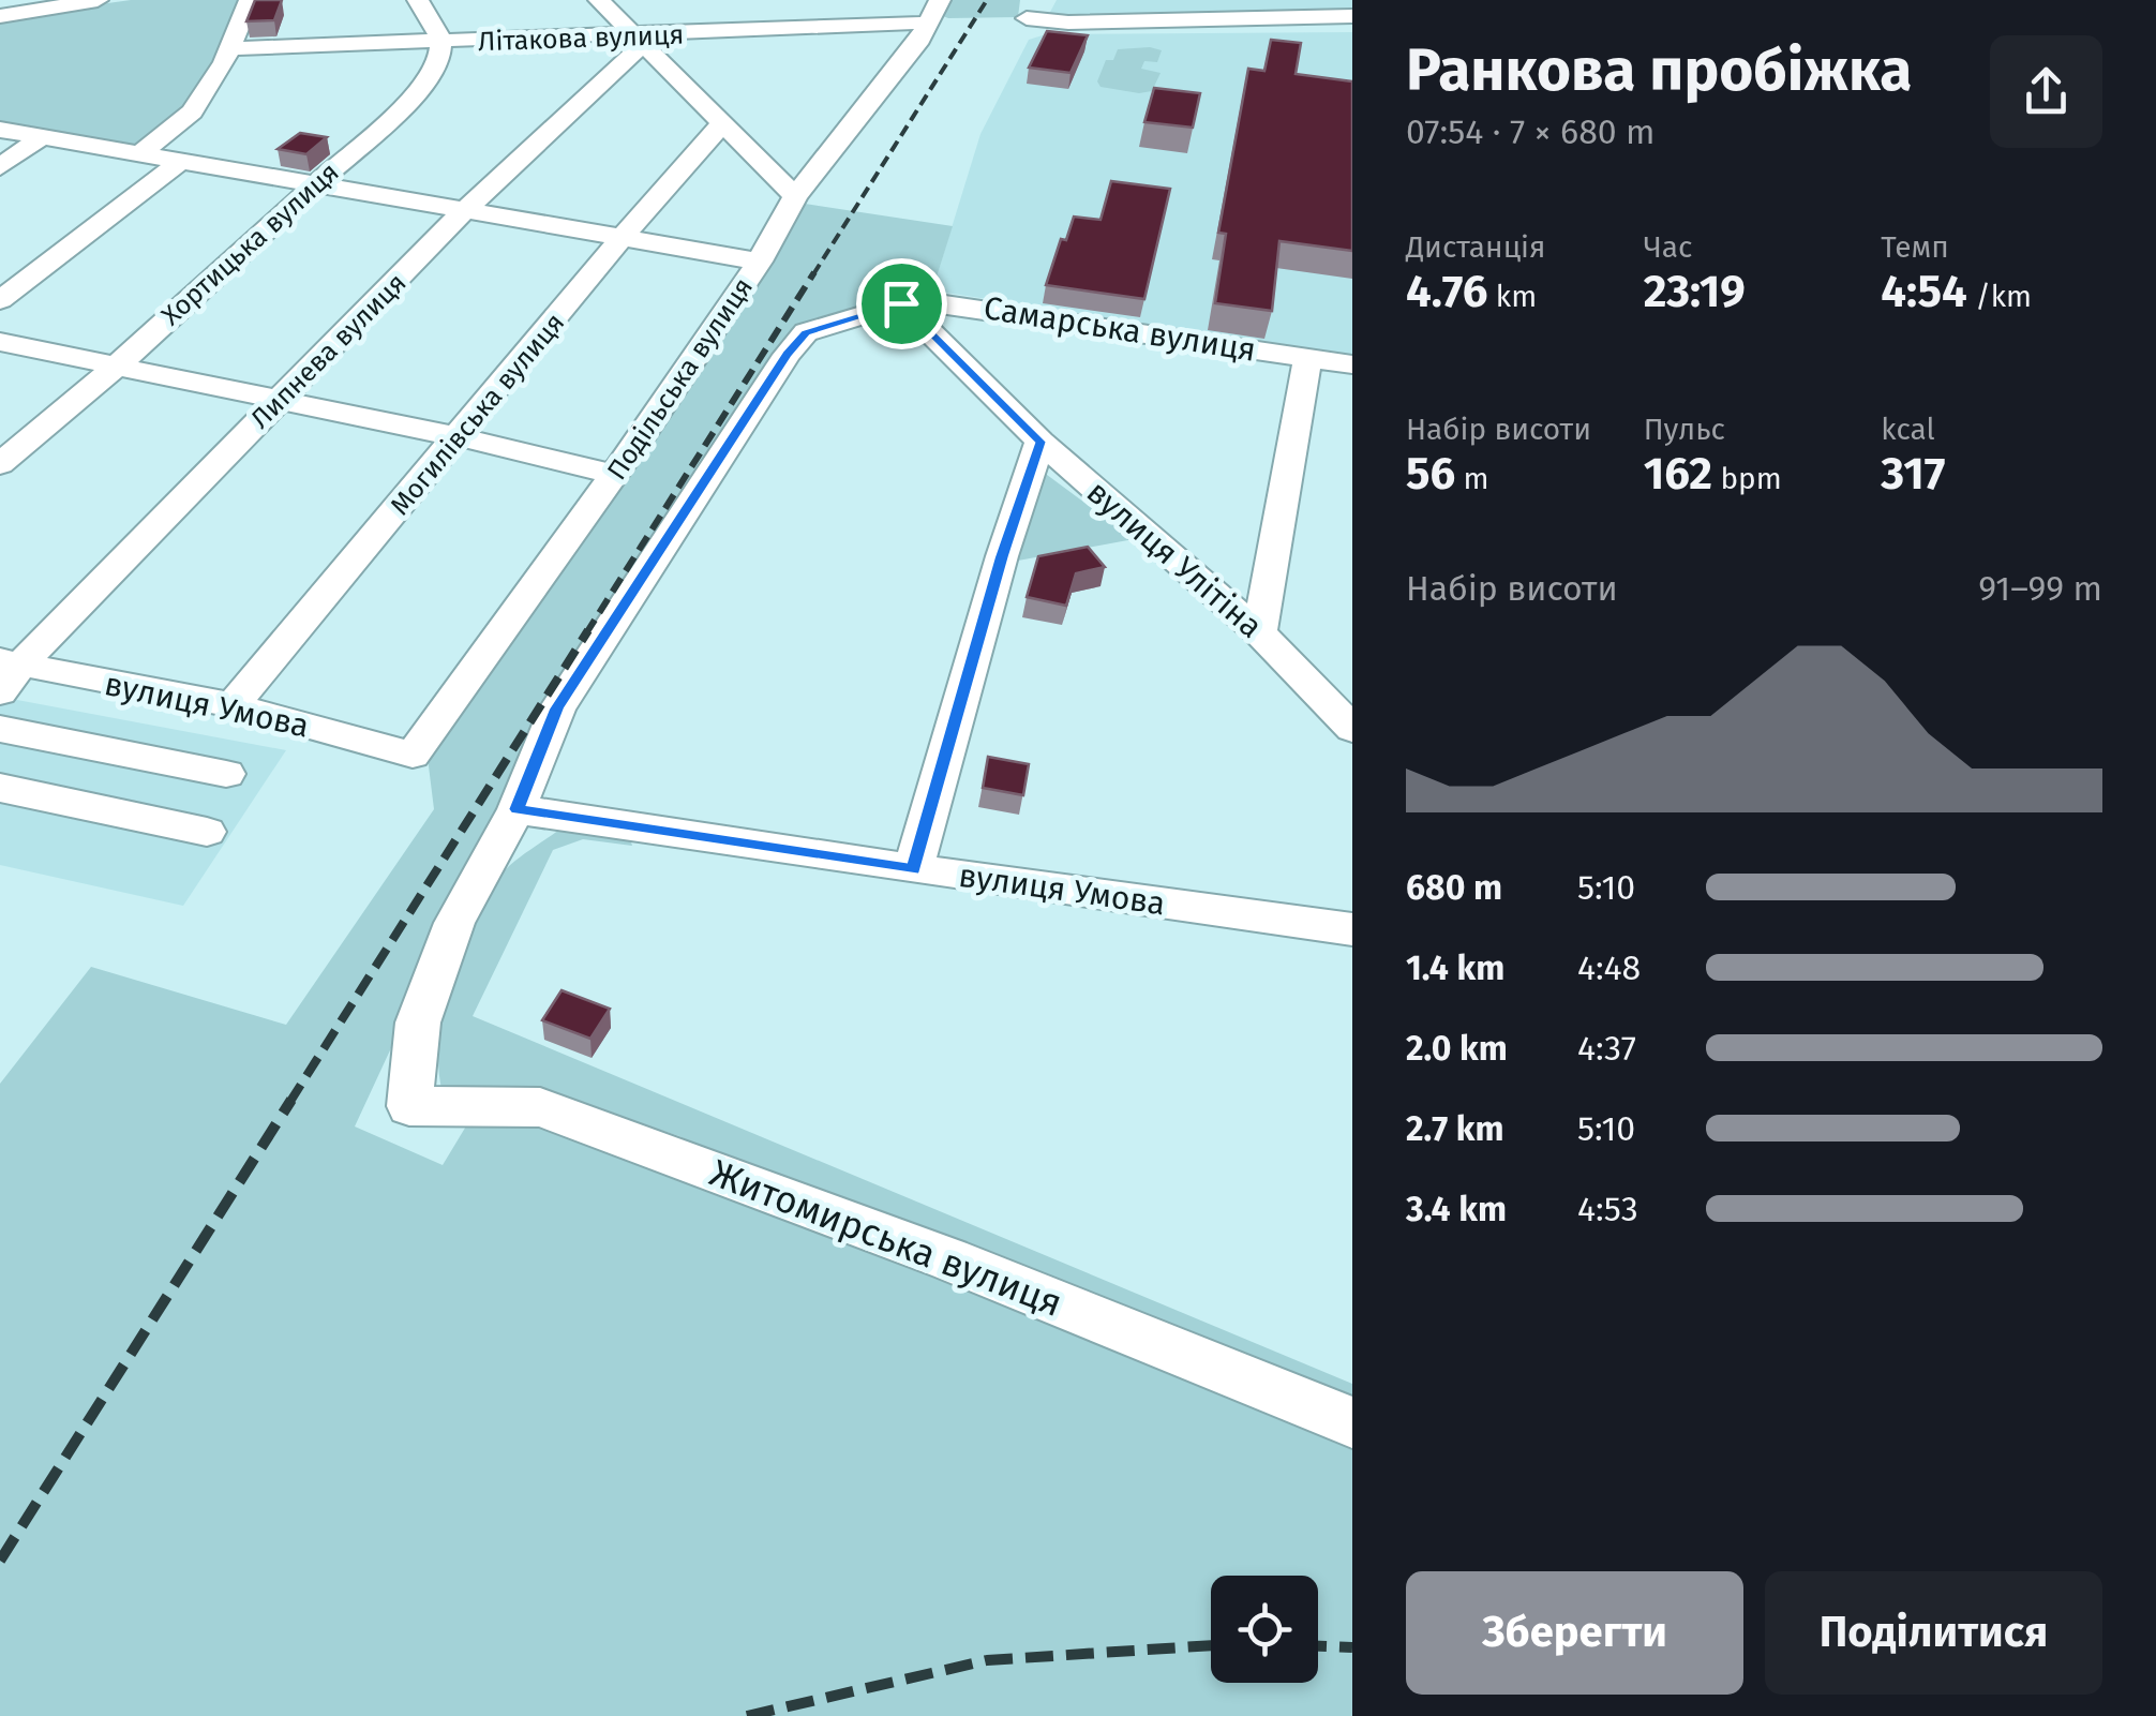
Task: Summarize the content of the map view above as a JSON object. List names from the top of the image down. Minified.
{"streets":{"street":["Літакова вулиця","Хортицька вулиця","Самарська вулиця","Липнева вулиця","Подільська вулиця","Могилівська вулиця","вулиця Улітіна","вулиця Умова","Житомирська вулиця"]},"crossings":[["Літакова вулиця","Хортицька вулиця"],["Літакова вулиця","Липнева вулиця"],["Літакова вулиця","Подільська вулиця"],["Самарська вулиця","вулиця Улітіна"],["Самарська вулиця","вулиця Умова"],["Самарська вулиця","Житомирська вулиця"],["Липнева вулиця","вулиця Умова"],["Подільська вулиця","вулиця Умова"],["Могилівська вулиця","вулиця Умова"]],"page":{"heading":["Ранкова пробіжка","07:54 · 7 × 680 m"],"stats":[["Дистанція","4.76 km"],["Час","23:19"],["Темп","4:54 /km"],["Набір висоти","56 m"],["Пульс","162 bpm"],["kcal","317"]],"chart":["Набір висоти","91–99 m"],"list":[{"name":"680 m","note":"5:10"},{"name":"1.4 km","note":"4:48"},{"name":"2.0 km","note":"4:37"},{"name":"2.7 km","note":"5:10"},{"name":"3.4 km","note":"4:53"}],"buttons":["Зберегти","Поділитися"]}}
